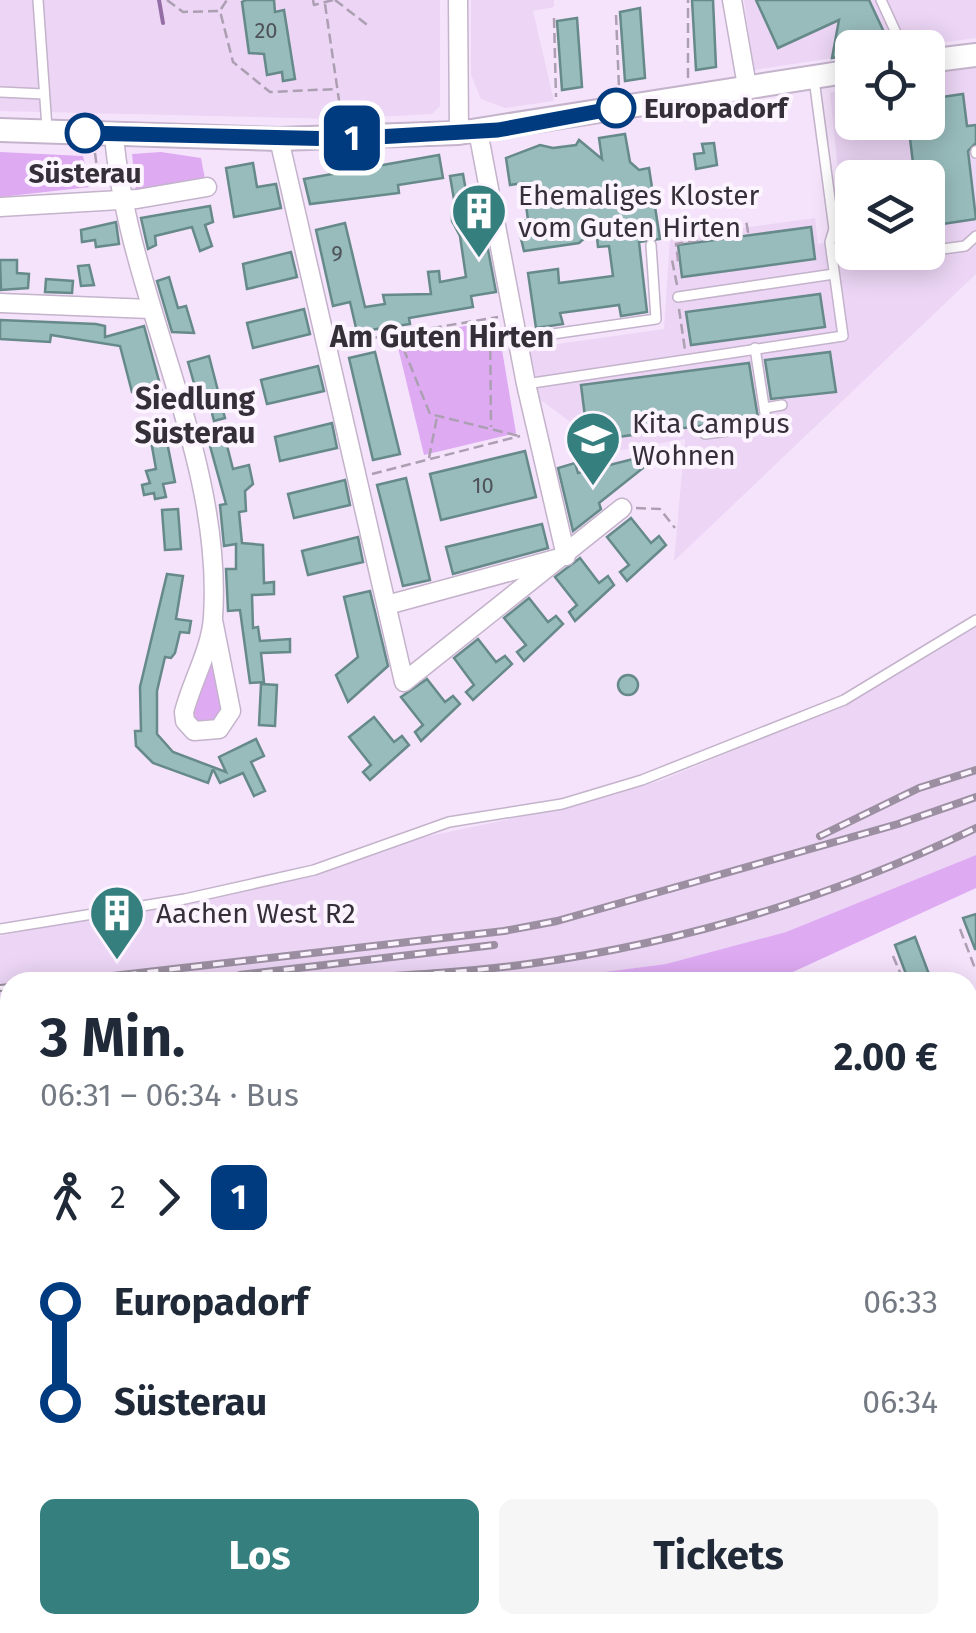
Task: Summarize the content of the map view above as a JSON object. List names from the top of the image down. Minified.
{"districts":["Am Guten Hirten","Siedlung Süsterau"],"places":{"other":["Europadorf","Süsterau"],"building":["Ehemaliges Kloster vom Guten Hirten","Aachen West R2"],"school or university":["Kita Campus Wohnen"]},"lines":["bus line 1"],"house_numbers":["20","9","10"],"page":{"on_map":"1","heading":["3 Min.","06:31 – 06:34 · Bus","2.00 €"],"legs":["2","1"],"list":[{"name":"Europadorf","value":"06:33"},{"name":"Süsterau","value":"06:34"}],"buttons":["Los","Tickets"]}}
